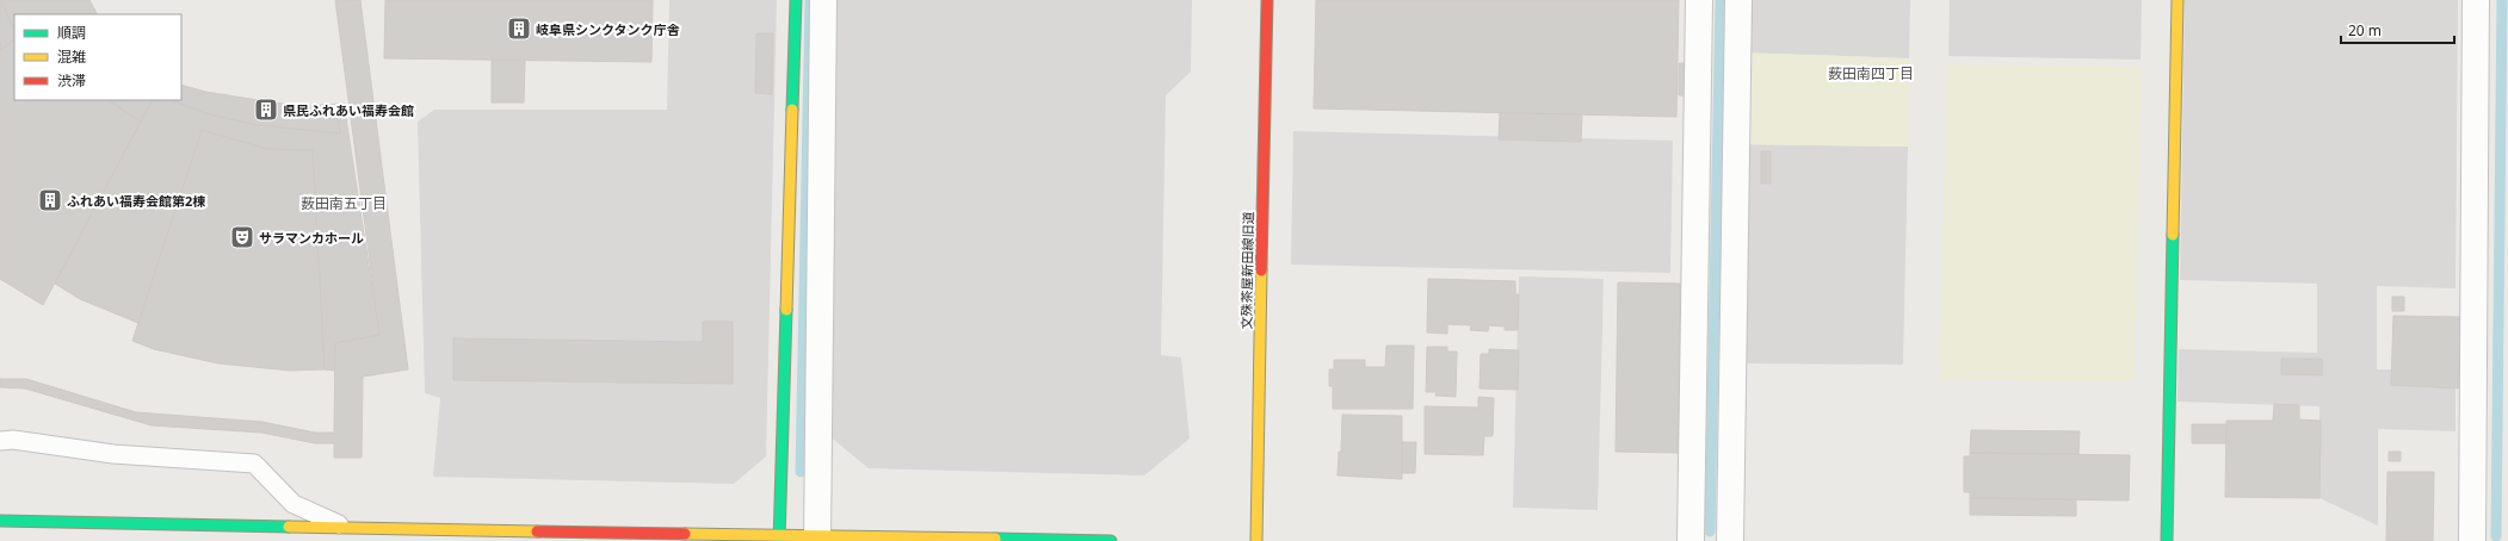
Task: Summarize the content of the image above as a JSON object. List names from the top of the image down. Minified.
{"streets":{"street":["文殊茶屋新田線旧道"]},"districts":["薮田南四丁目","薮田南五丁目"],"places":{"building":["岐阜県シンクタンク庁舎","県民ふれあい福寿会館","ふれあい福寿会館第2棟"],"theatre":["サラマンカホール"]},"legend":["順調","混雑","渋滞"],"scale_bar":"20 m"}
